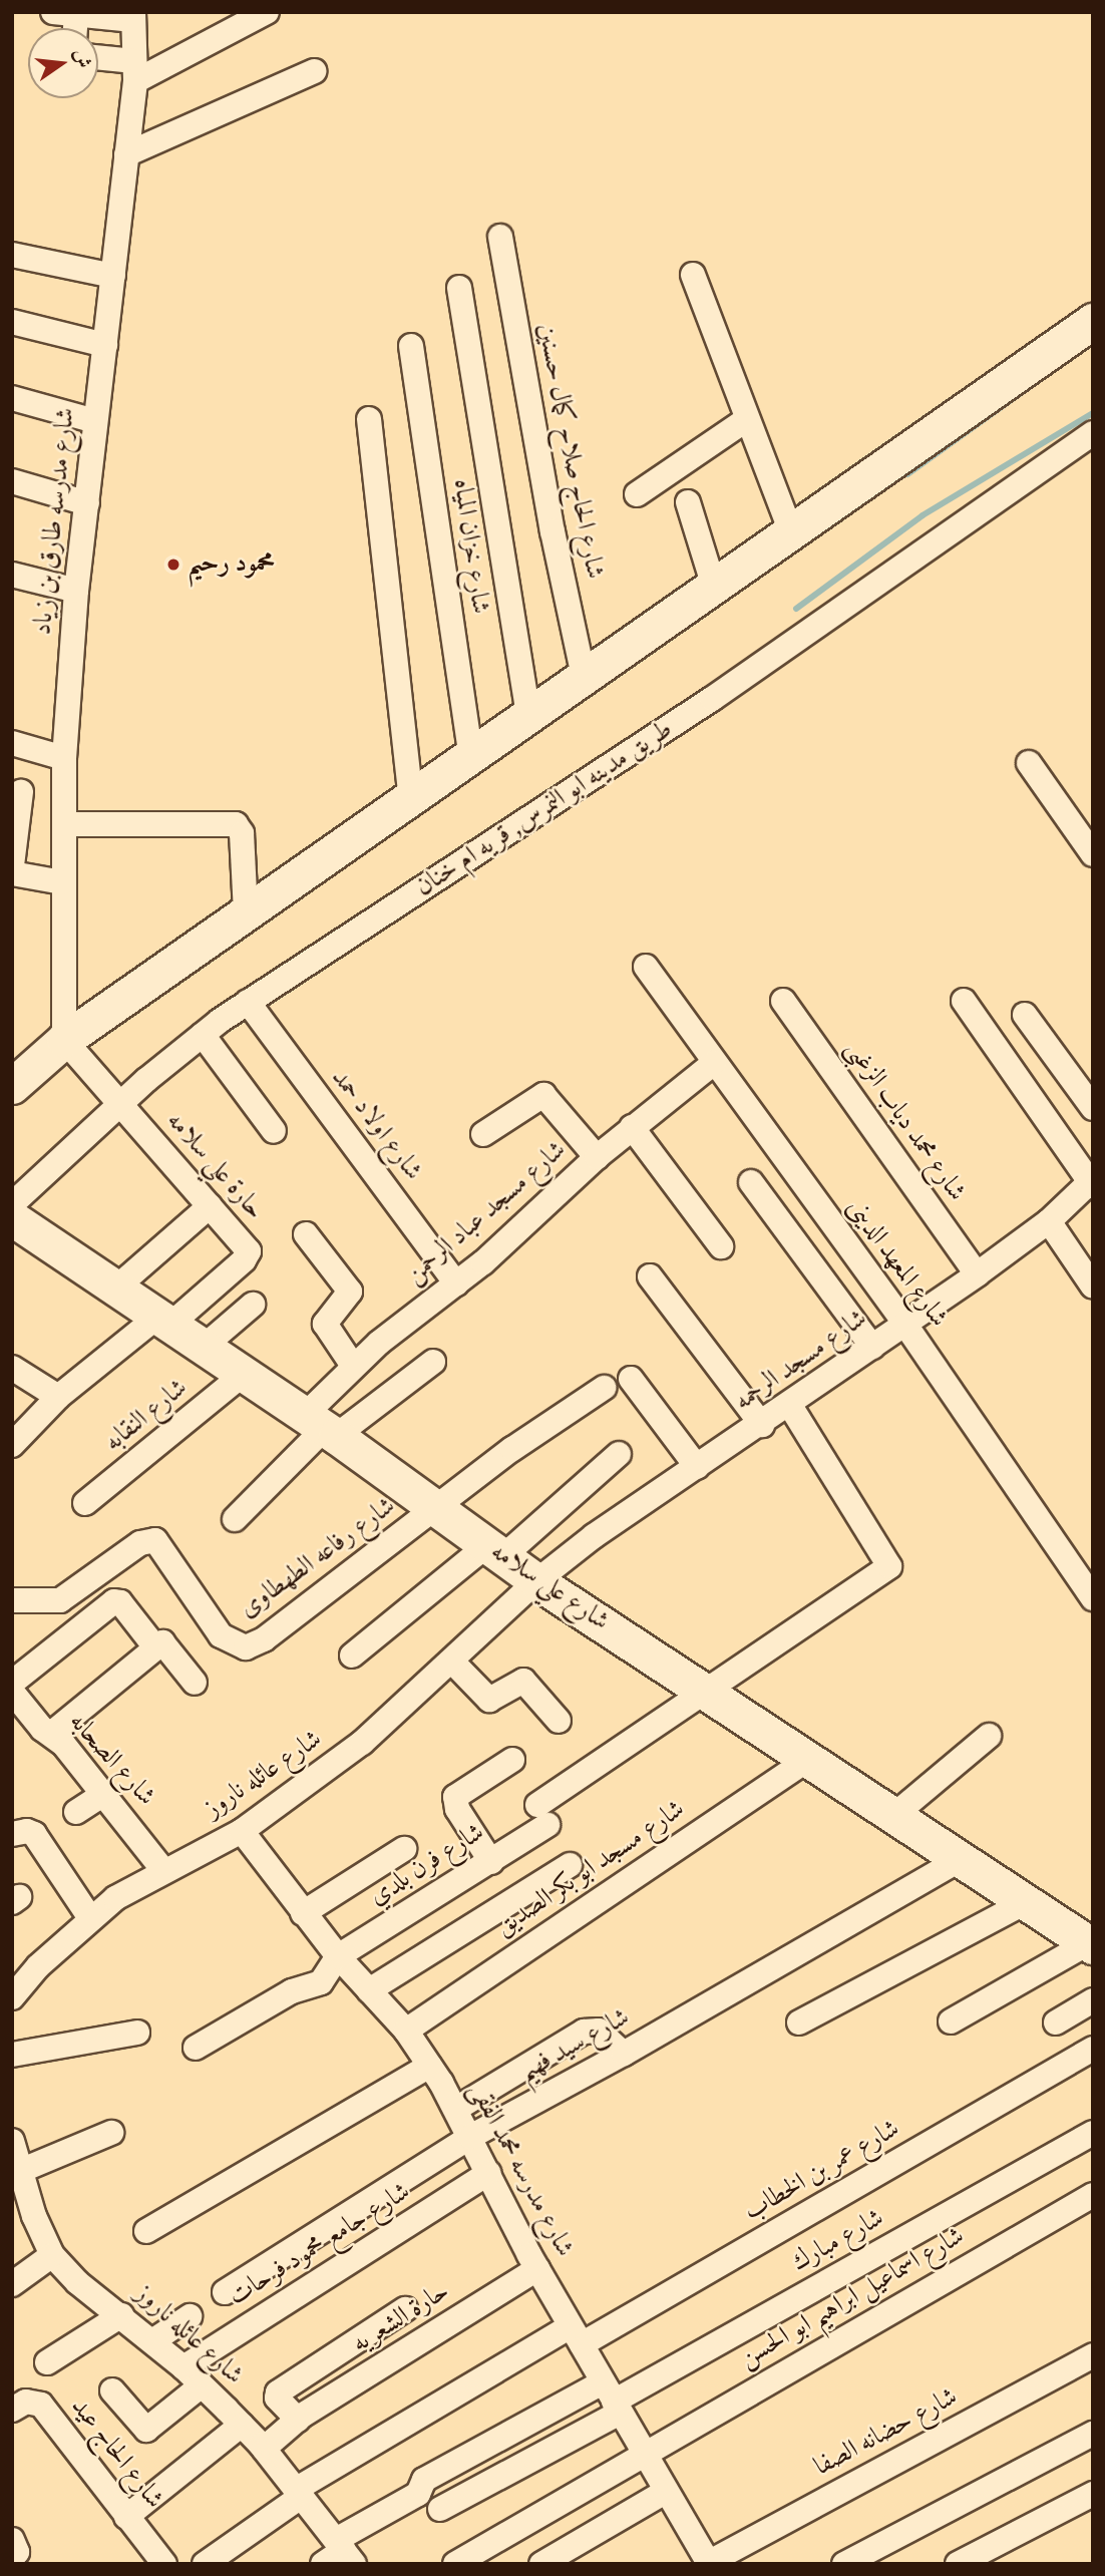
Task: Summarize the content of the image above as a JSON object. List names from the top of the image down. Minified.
{"streets":{"street":["شارع الحاج صلاح كمال حسنين","شارع مدرسه طارق بن زياد","شارع خزان المياه","طريق مدينه ابو النمرس, قريه ام خنان","شارع محمد دياب الزغبى","شارع اولاد حمد","حارة علي سلامه","شارع مسجد عباد الرحمن","شارع المعهد الدينى","شارع مسجد الرحمه","شارع النقابه","شارع رفاعه الطهطاوى","شارع علي سلامه","شارع الصحابه","شارع عائله ناروز","شارع فرن بلدي","شارع مسجد ابو بكر الصديق","شارع سيد فهيم","شارع مدرسه محمد الفقى","شارع عمر بن الخطاب","شارع مبارك","شارع جامع محمود فرحات","شارع اسماعيل ابراهيم ابو الحسن","حارة الشعريه","شارع حضانه الصفا","شارع الحاج عيد"]},"crossings":[["شارع مدرسه طارق بن زياد","حارة علي سلامه"],["طريق مدينه ابو النمرس, قريه ام خنان","شارع اولاد حمد"],["طريق مدينه ابو النمرس, قريه ام خنان","حارة علي سلامه"],["شارع محمد دياب الزغبى","شارع مسجد الرحمه"],["شارع اولاد حمد","شارع مسجد عباد الرحمن"],["حارة علي سلامه","شارع علي سلامه"],["شارع مسجد عباد الرحمن","شارع المعهد الدينى"],["شارع مسجد عباد الرحمن","شارع علي سلامه"],["شارع المعهد الدينى","شارع مسجد الرحمه"],["شارع مسجد الرحمه","شارع علي سلامه"],["شارع مسجد الرحمه","شارع عائله ناروز"],["شارع مسجد الرحمه","شارع فرن بلدي"],["شارع النقابه","شارع علي سلامه"],["شارع رفاعه الطهطاوى","شارع علي سلامه"],["شارع علي سلامه","شارع عائله ناروز"],["شارع علي سلامه","شارع فرن بلدي"],["شارع علي سلامه","شارع مسجد ابو بكر الصديق"],["شارع علي سلامه","شارع سيد فهيم"],["شارع الصحابه","شارع عائله ناروز"],["شارع عائله ناروز","شارع مدرسه محمد الفقى"],["شارع عائله ناروز","شارع عمر بن الخطاب"],["شارع عائله ناروز","شارع جامع محمود فرحات"],["شارع عائله ناروز","حارة الشعريه"],["شارع فرن بلدي","شارع مدرسه محمد الفقى"],["شارع مسجد ابو بكر الصديق","شارع مدرسه محمد الفقى"],["شارع سيد فهيم","شارع مدرسه محمد الفقى"],["شارع مدرسه محمد الفقى","شارع عمر بن الخطاب"],["شارع مدرسه محمد الفقى","شارع مبارك"],["شارع مدرسه محمد الفقى","شارع جامع محمود فرحات"],["شارع مدرسه محمد الفقى","شارع اسماعيل ابراهيم ابو الحسن"],["شارع مدرسه محمد الفقى","حارة الشعريه"],["شارع مدرسه محمد الفقى","شارع حضانه الصفا"]],"places":["محمود رحيم"],"north":"right"}
